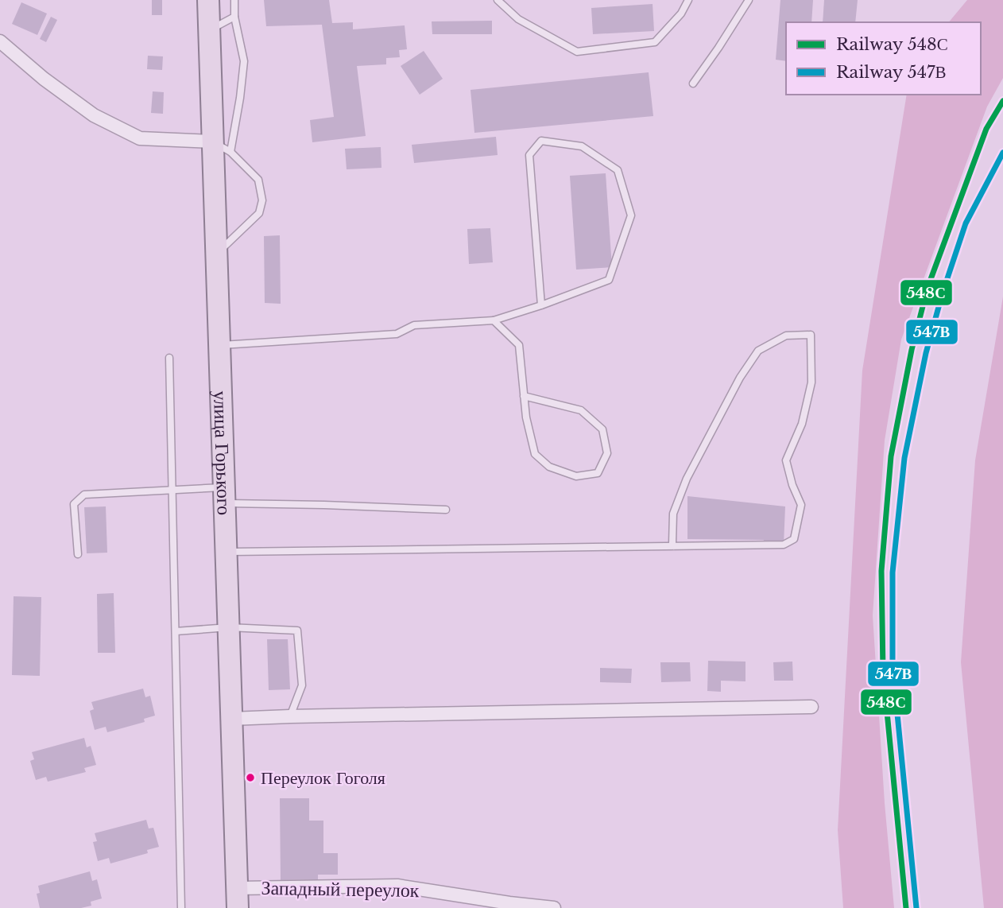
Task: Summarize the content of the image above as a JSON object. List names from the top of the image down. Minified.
{"streets":{"main road":["улица Горького"],"street":["Западный переулок"]},"crossings":[["улица Горького","Западный переулок"]],"places":["Переулок Гоголя"],"lines":["rail line 548С","rail line 547В"],"legend":["Railway 548С","Railway 547В"]}
